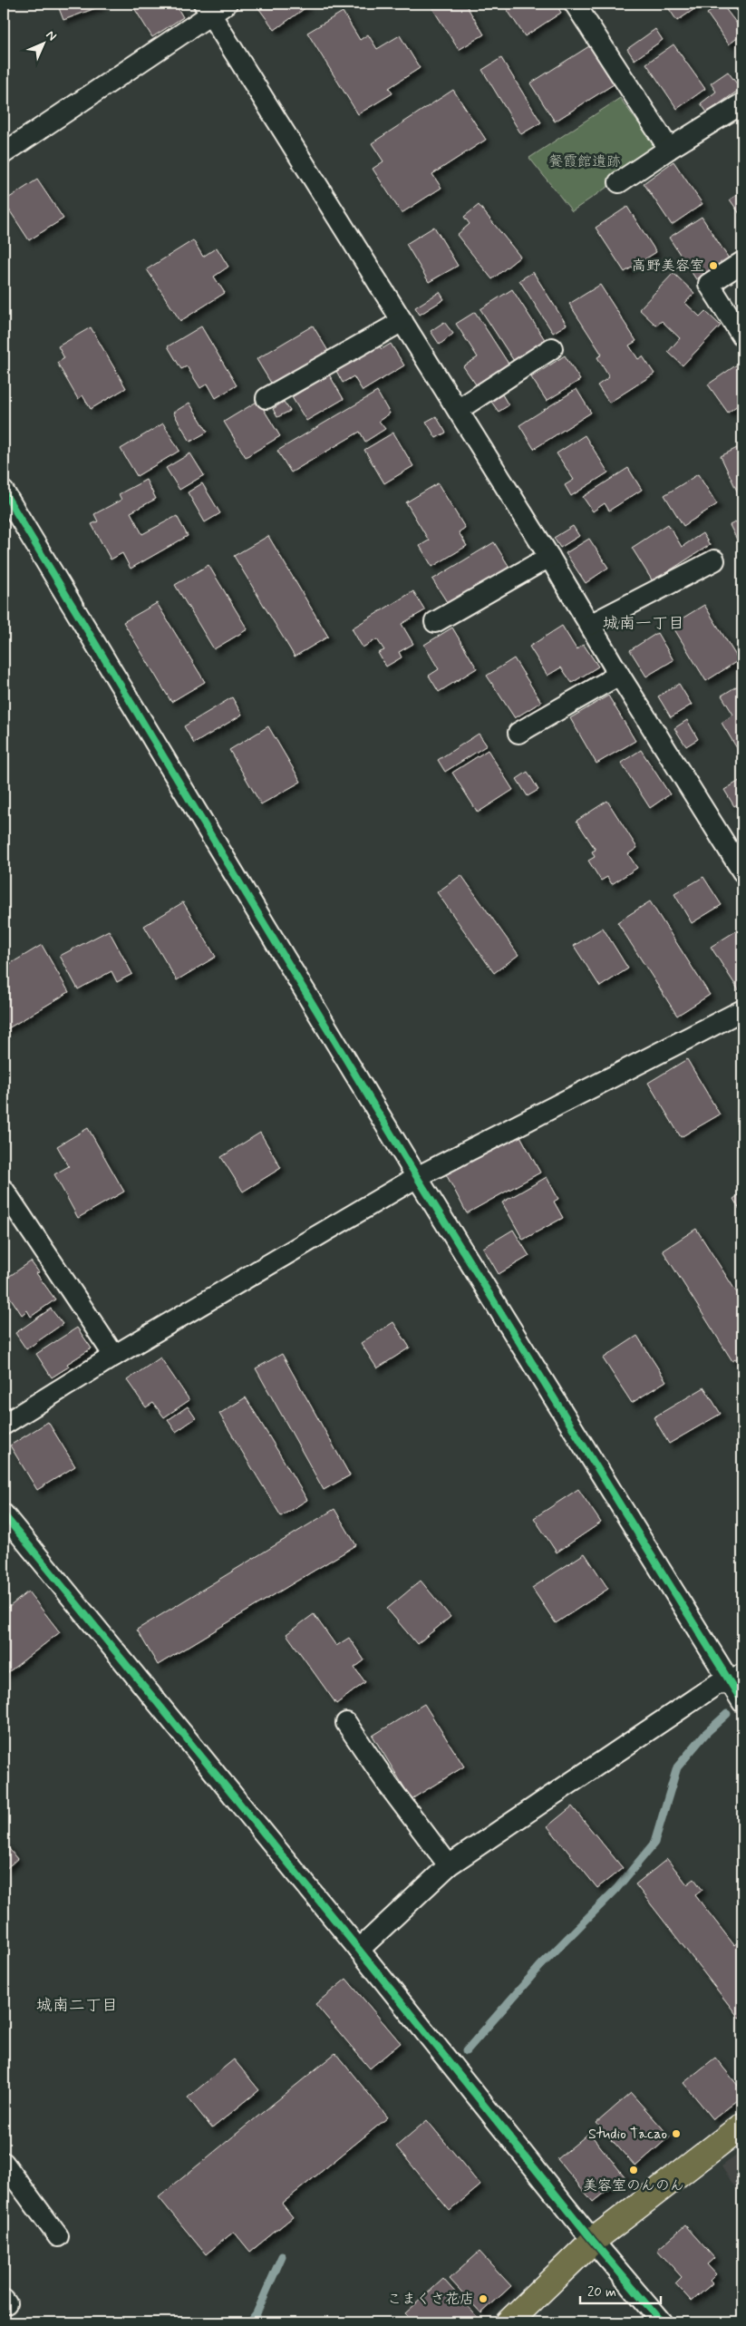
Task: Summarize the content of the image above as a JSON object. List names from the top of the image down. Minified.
{"districts":["城南一丁目","城南二丁目"],"parks":["餐霞館遺跡"],"places":["高野美容室","Studio Tacao","美容室のんのん","こまくさ花店"],"scale_bar":"20 m","north":"top right"}
